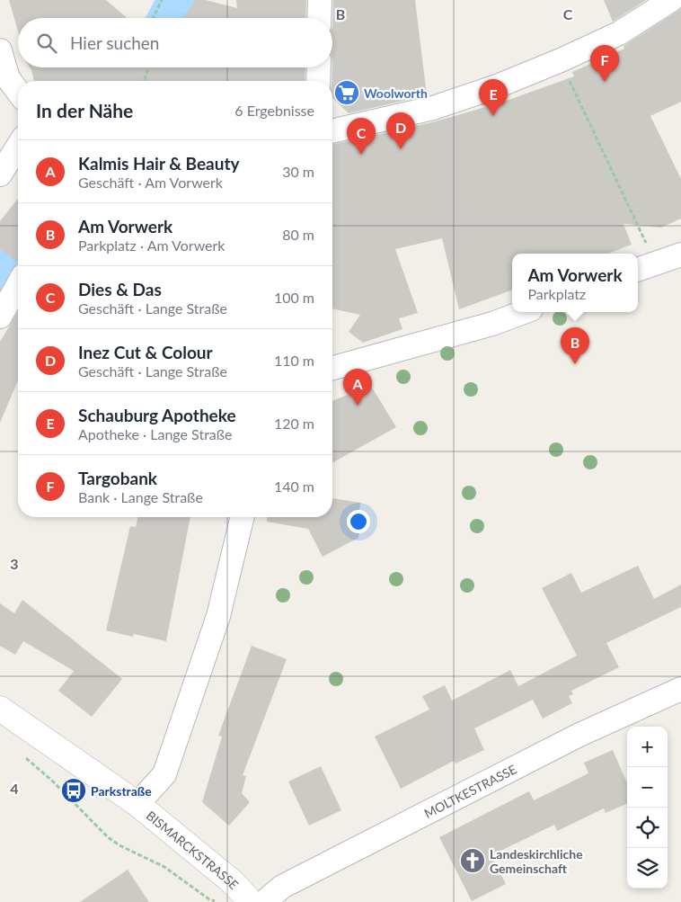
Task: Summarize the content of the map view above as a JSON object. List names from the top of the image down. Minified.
{"streets":{"main road":["BISMARCKSTRASSE"],"street":["MOLTKESTRASSE"]},"places":{"supermarket":["Woolworth"],"bus stop":["Parkstraße"],"church":["Landeskirchliche Gemeinschaft"]},"page":{"search":"Hier suchen","pins":["F","E","D","C","B","A"],"heading":["In der Nähe","6 Ergebnisse"],"list":[{"mark":"A","name":"Kalmis Hair & Beauty","note":"Geschäft · Am Vorwerk","value":"30 m"},{"mark":"B","name":"Am Vorwerk","note":"Parkplatz · Am Vorwerk","value":"80 m"},{"mark":"C","name":"Dies & Das","note":"Geschäft · Lange Straße","value":"100 m"},{"mark":"D","name":"Inez Cut & Colour","note":"Geschäft · Lange Straße","value":"110 m"},{"mark":"E","name":"Schauburg Apotheke","note":"Apotheke · Lange Straße","value":"120 m"},{"mark":"F","name":"Targobank","note":"Bank · Lange Straße","value":"140 m"}],"popup":["Am Vorwerk","Parkplatz"],"map_buttons":["+","−"]},"grid":{"columns":["B","C"],"rows":["3","4"]}}
